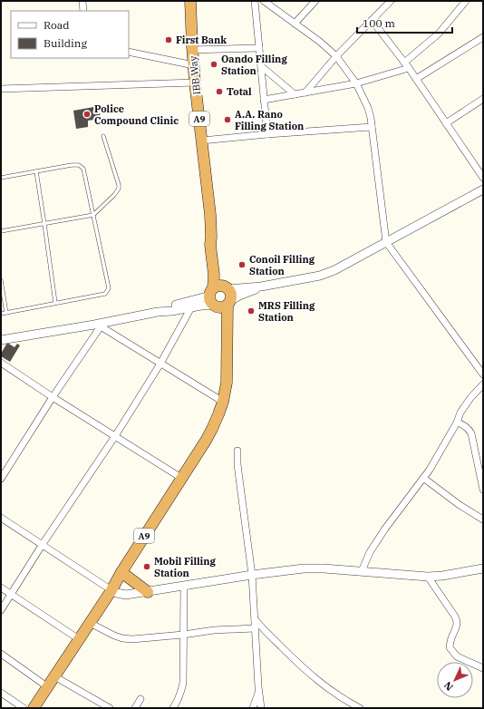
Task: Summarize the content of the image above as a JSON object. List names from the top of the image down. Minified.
{"streets":{"highway":["IBB Way","A9"]},"crossings":[["IBB Way","A9"]],"places":["First Bank","Oando Filling Station","Total","Police Compound Clinic","A.A. Rano Filling Station","Conoil Filling Station","MRS Filling Station","Mobil Filling Station"],"legend":["Road","Building"],"scale_bar":"100 m","north":"bottom left"}
